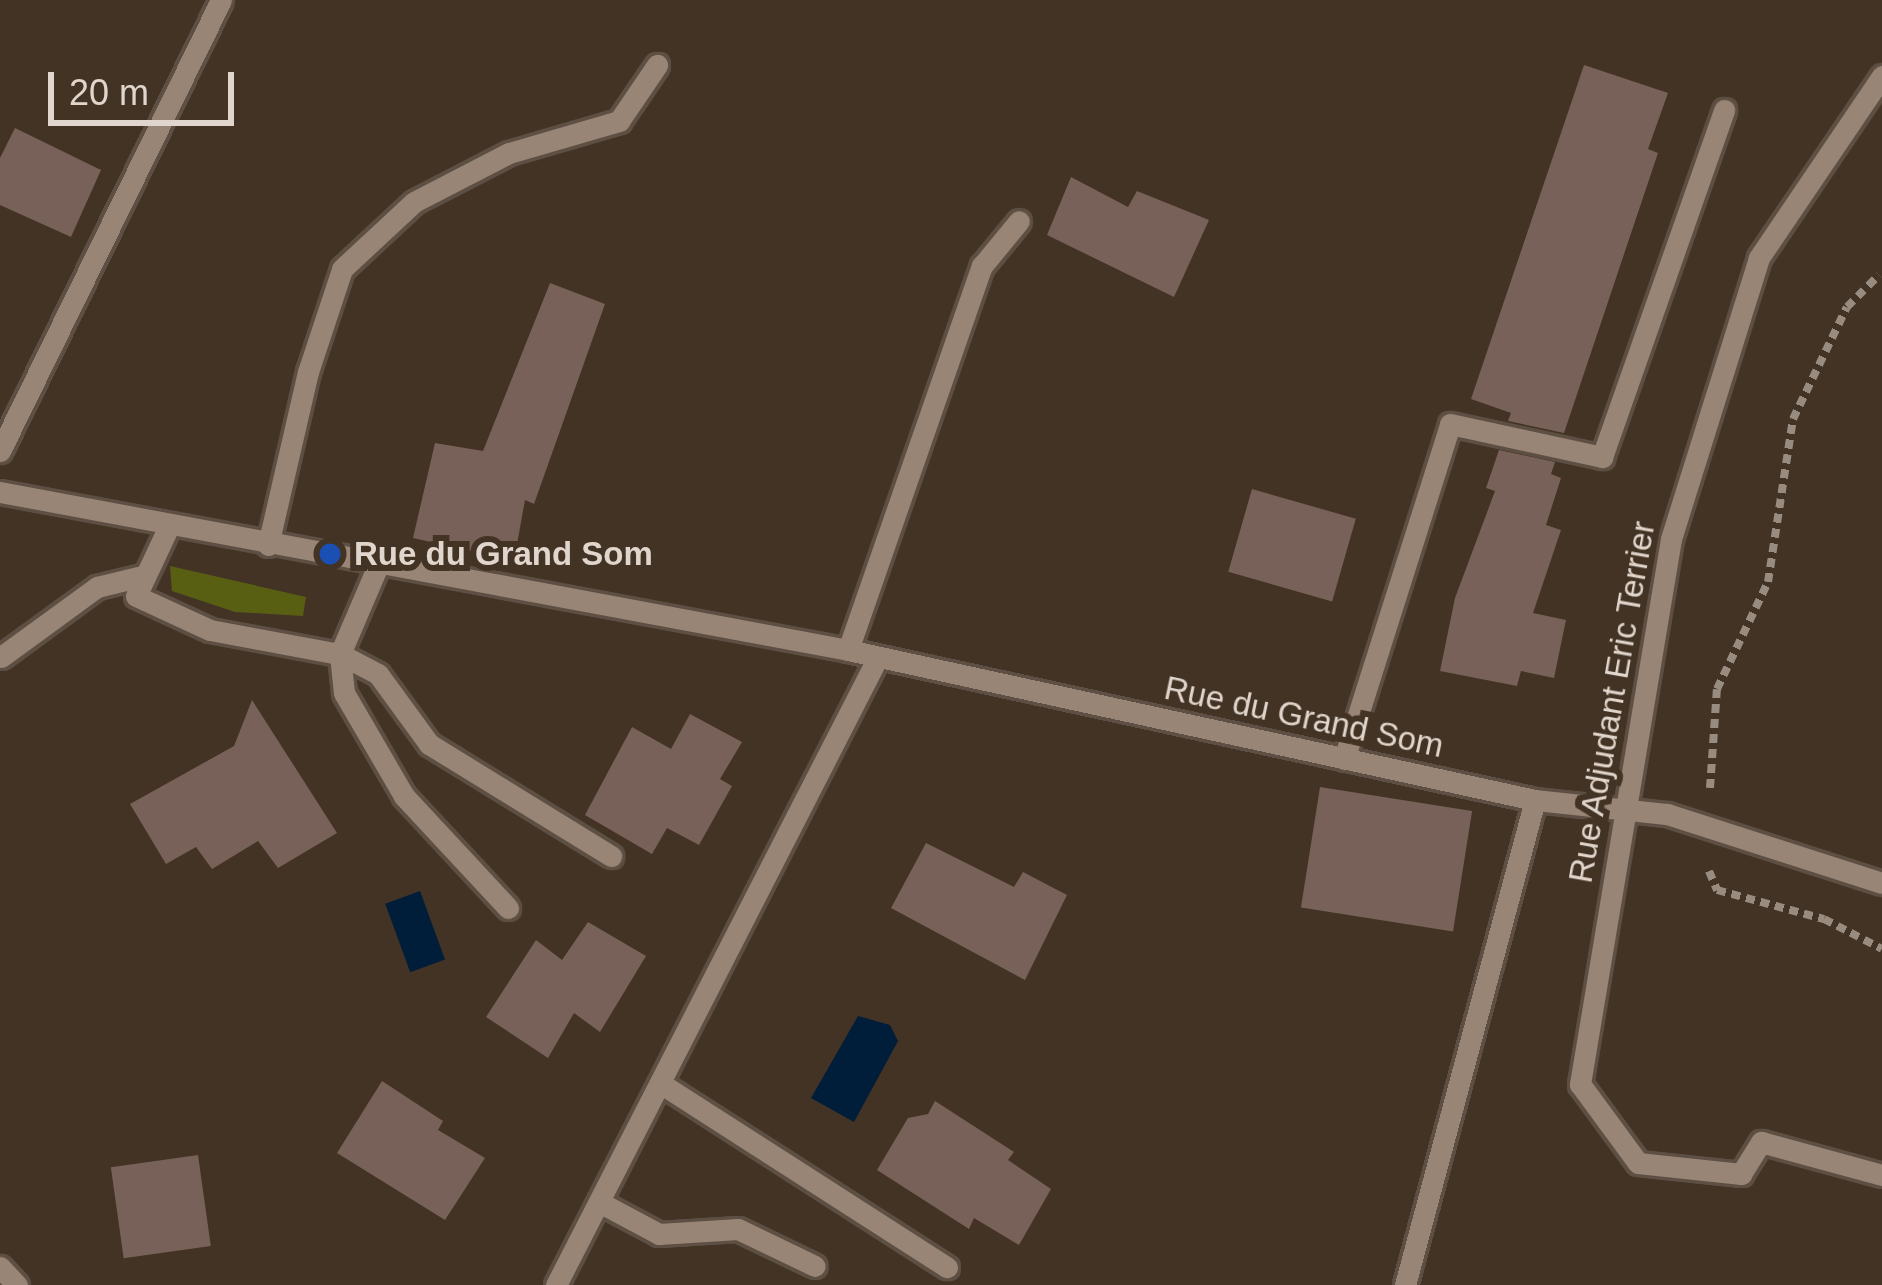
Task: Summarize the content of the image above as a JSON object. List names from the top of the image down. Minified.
{"streets":{"street":["Rue Adjudant Eric Terrier","Rue du Grand Som"]},"crossings":[["Rue Adjudant Eric Terrier","Rue du Grand Som"]],"places":["Rue du Grand Som"],"scale_bar":"20 m"}
